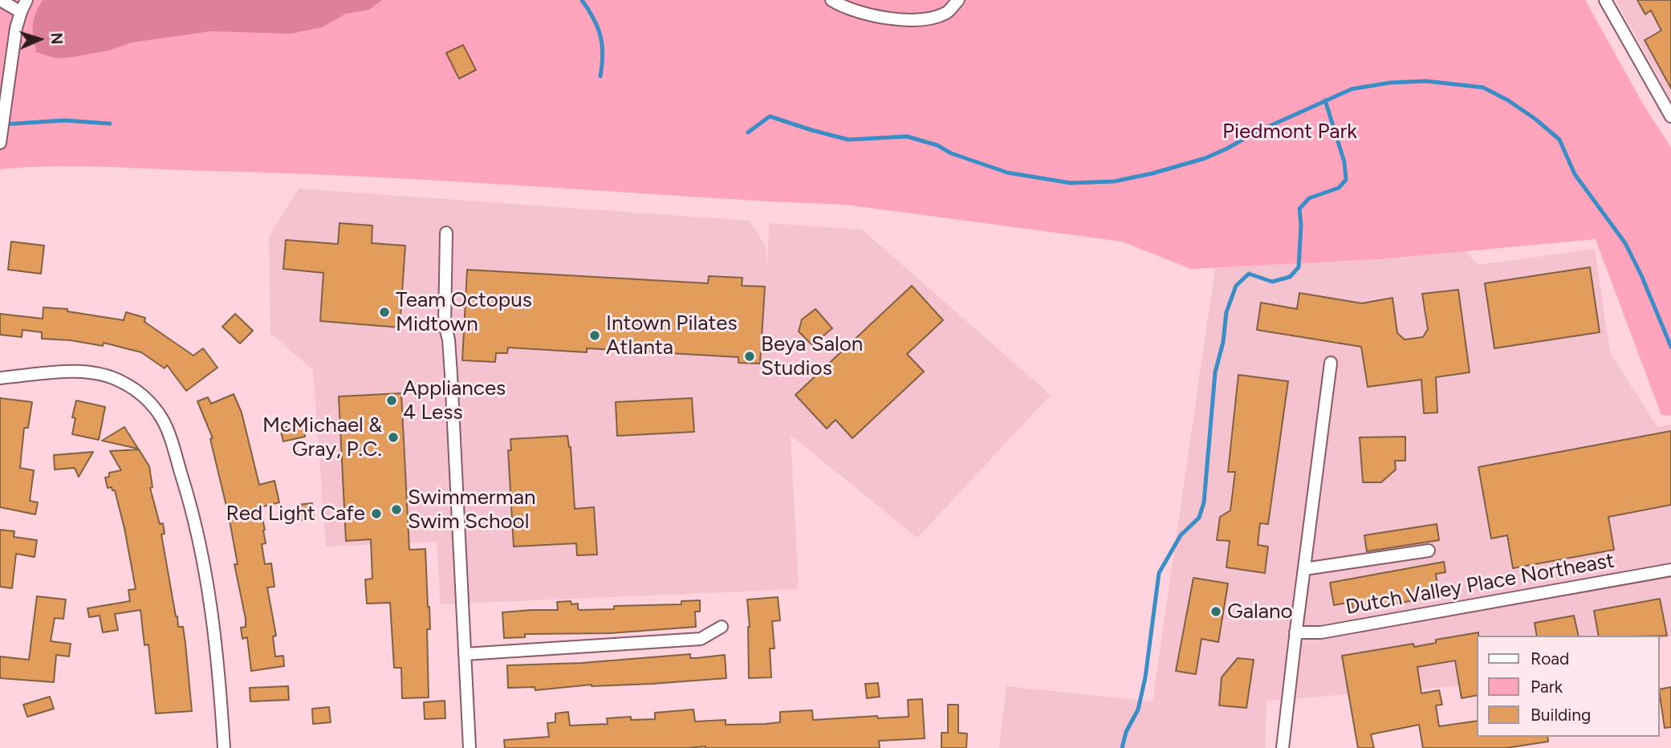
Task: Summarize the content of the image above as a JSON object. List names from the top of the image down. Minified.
{"streets":{"street":["Dutch Valley Place Northeast"]},"parks":["Piedmont Park"],"places":["Team Octopus Midtown","Intown Pilates Atlanta","Beya Salon Studios","Appliances 4 Less","McMichael & Gray, P.C.","Swimmerman Swim School","Red Light Cafe","Galano"],"legend":["Road","Park","Building"],"north":"right"}
